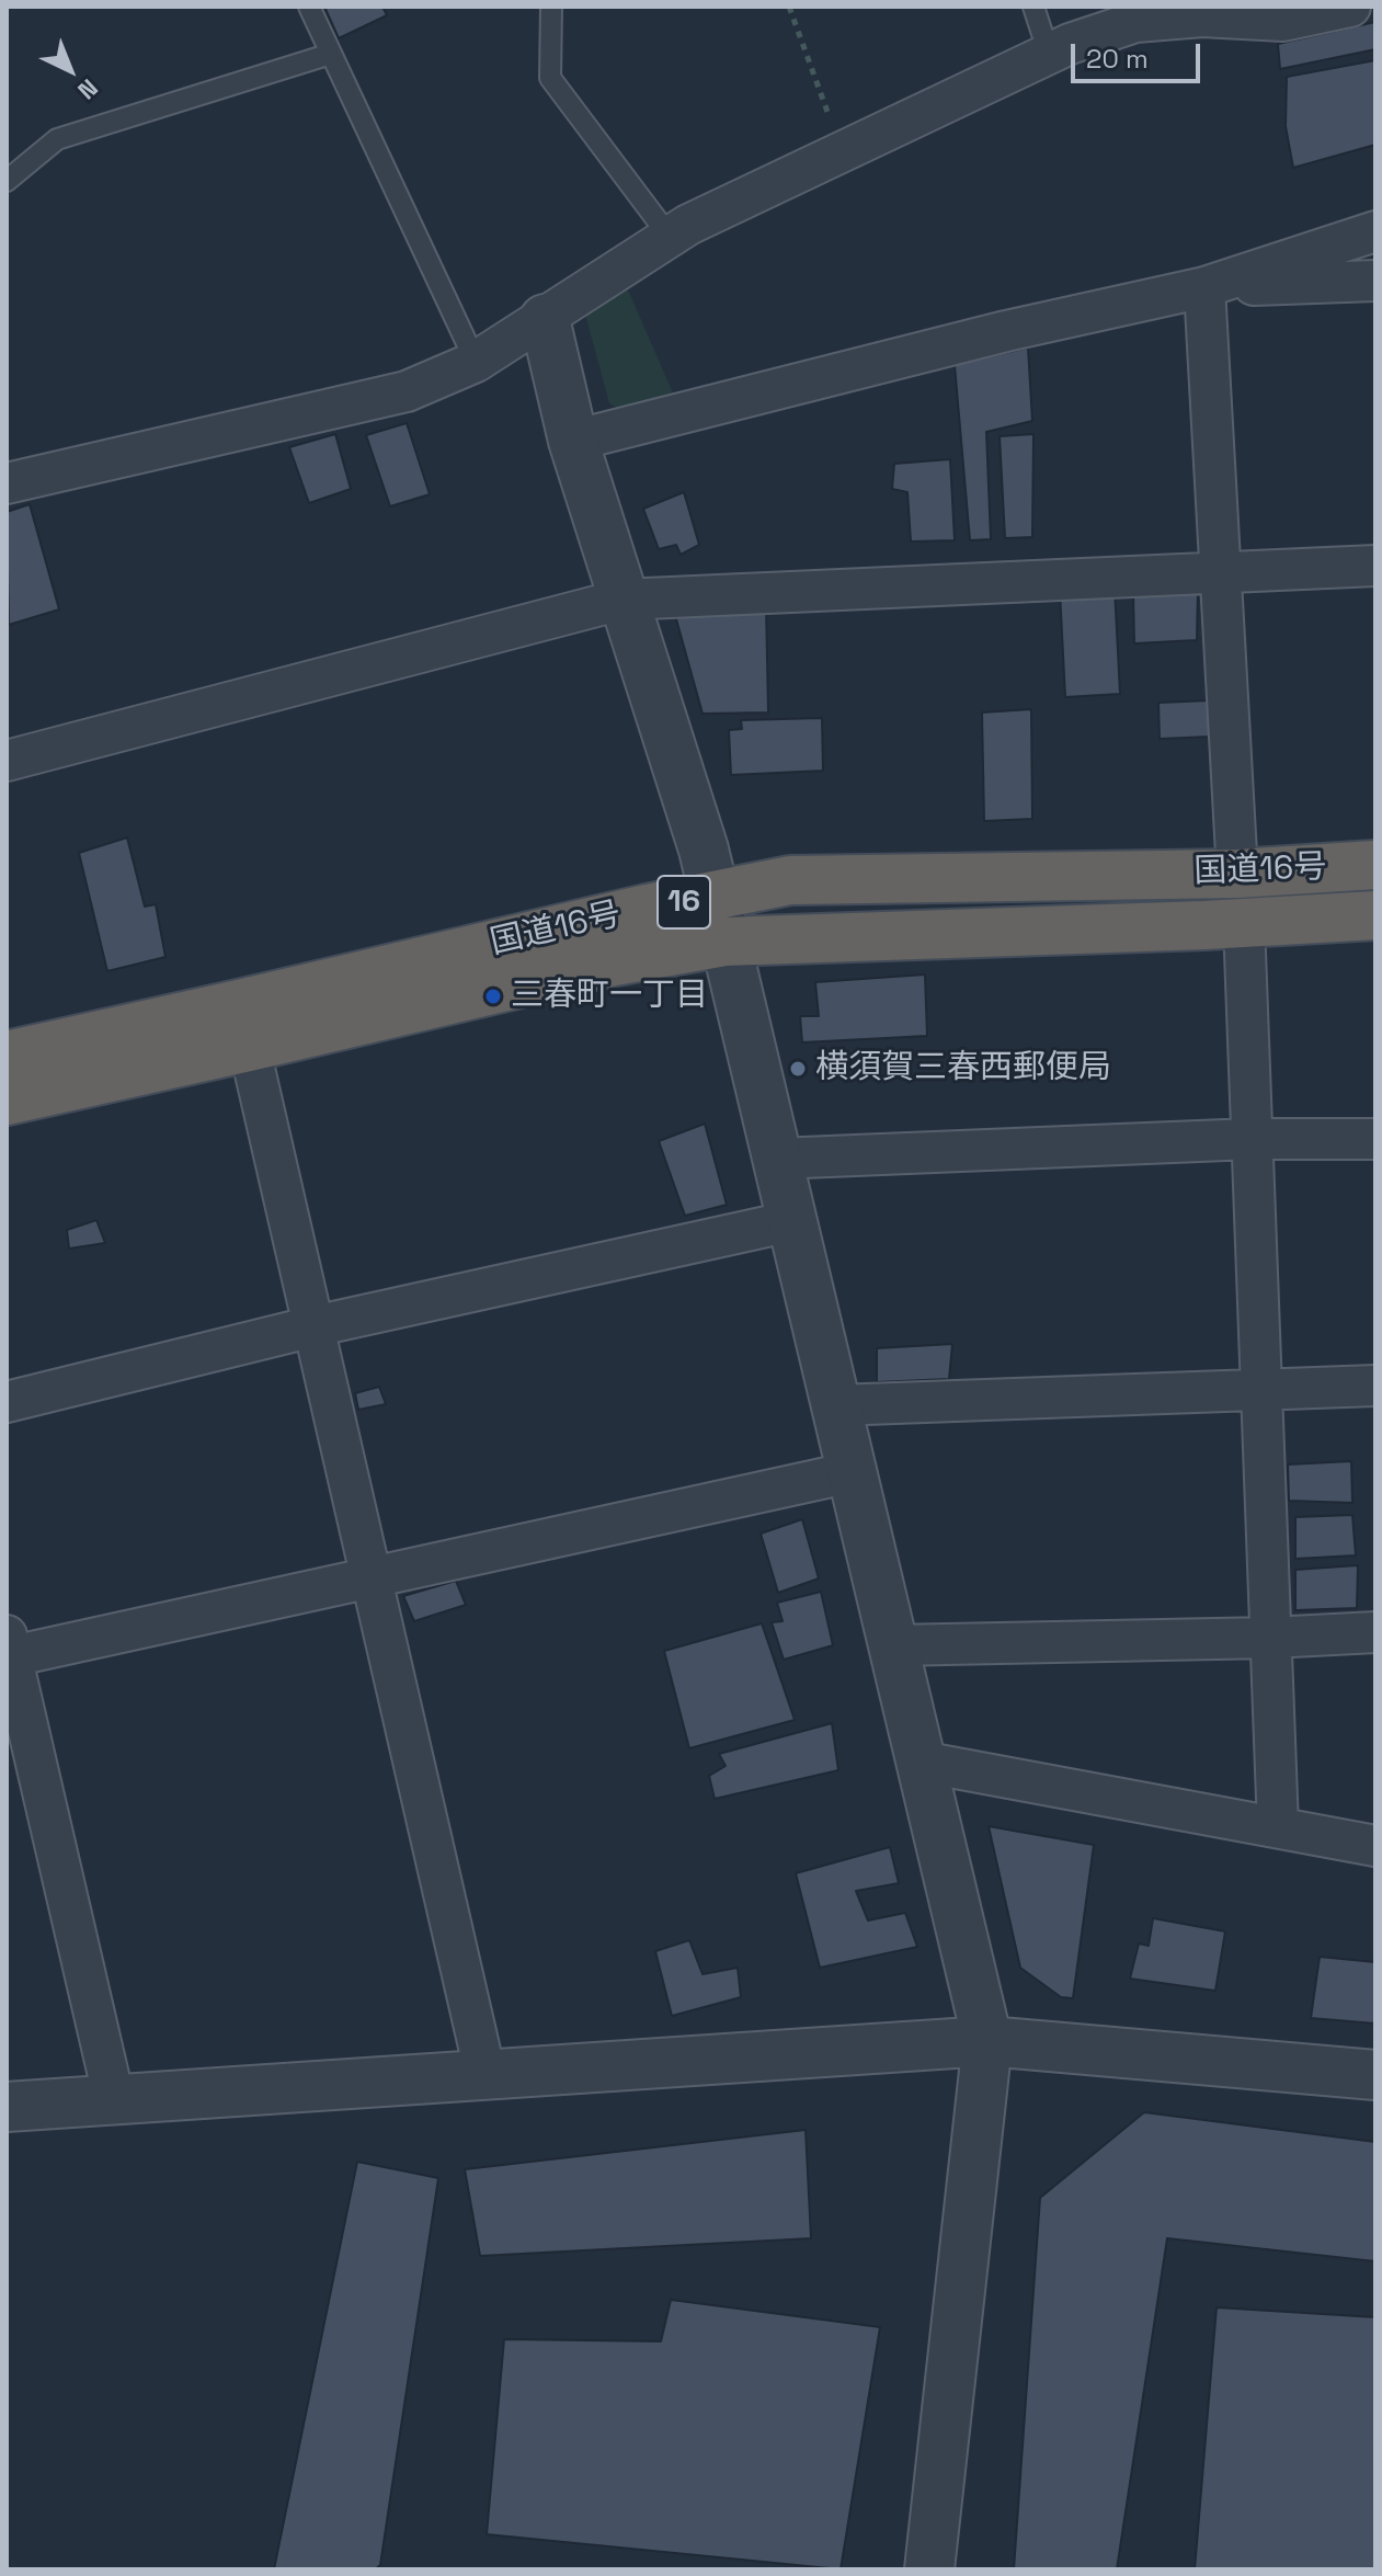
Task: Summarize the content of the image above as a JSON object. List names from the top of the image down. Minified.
{"streets":{"highway":["国道16号","16"]},"places":["三春町一丁目","横須賀三春西郵便局"],"scale_bar":"20 m","north":"bottom right"}
